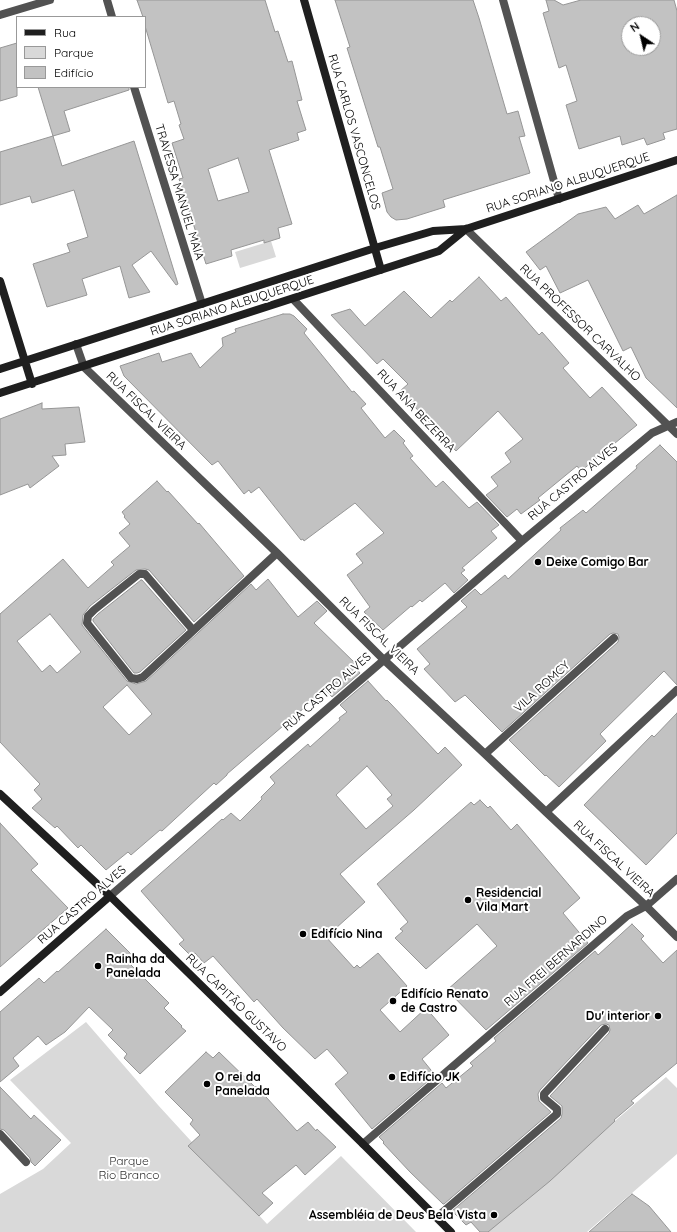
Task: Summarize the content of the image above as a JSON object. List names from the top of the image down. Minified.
{"streets":{"main road":["RUA CARLOS VASCONCELOS","RUA SORIANO ALBUQUERQUE","RUA CASTRO ALVES","RUA CAPITÃO GUSTAVO"],"street":["TRAVESSA MANUEL MAIA","RUA PROFESSOR CARVALHO","RUA FISCAL VIEIRA","RUA ANA BEZERRA","VILA ROMCY","RUA FREI BERNARDINO"]},"crossings":[["RUA CARLOS VASCONCELOS","RUA SORIANO ALBUQUERQUE"],["RUA SORIANO ALBUQUERQUE","TRAVESSA MANUEL MAIA"],["RUA SORIANO ALBUQUERQUE","RUA PROFESSOR CARVALHO"],["RUA SORIANO ALBUQUERQUE","RUA FISCAL VIEIRA"],["RUA SORIANO ALBUQUERQUE","RUA ANA BEZERRA"],["RUA PROFESSOR CARVALHO","RUA CASTRO ALVES"],["RUA FISCAL VIEIRA","RUA CASTRO ALVES"],["RUA FISCAL VIEIRA","VILA ROMCY"],["RUA FISCAL VIEIRA","RUA FREI BERNARDINO"],["RUA ANA BEZERRA","RUA CASTRO ALVES"],["RUA CASTRO ALVES","RUA CAPITÃO GUSTAVO"],["RUA FREI BERNARDINO","RUA CAPITÃO GUSTAVO"]],"parks":["Parque Rio Branco"],"places":["Deixe Comigo Bar","Residencial Vila Mart","Edifício Nina","Rainha da Panelada","Edifício Renato de Castro","Du' interior","Edifício JK","O rei da Panelada","Assembléia de Deus Bela Vista"],"legend":["Rua","Parque","Edifício"],"north":"top left"}
